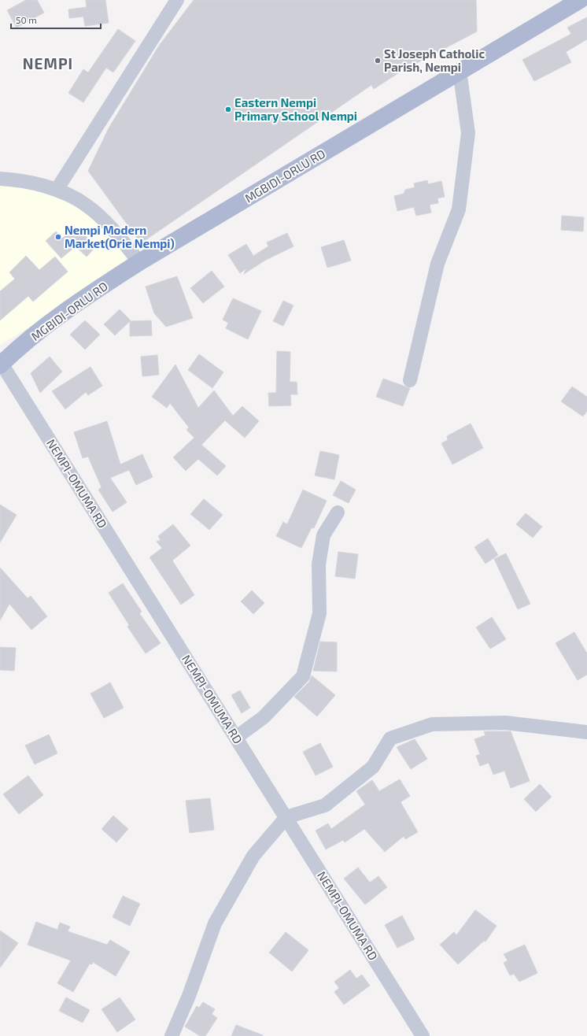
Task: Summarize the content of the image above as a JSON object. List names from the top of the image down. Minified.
{"streets":{"main road":["MGBIDI-ORLU RD"],"street":["NEMPI-OMUMA RD"]},"crossings":[["MGBIDI-ORLU RD","NEMPI-OMUMA RD"]],"districts":["NEMPI"],"places":["St Joseph Catholic Parish, Nempi","Eastern Nempi Primary School Nempi","Nempi Modern Market(Orie Nempi)"],"scale_bar":"50 m"}
